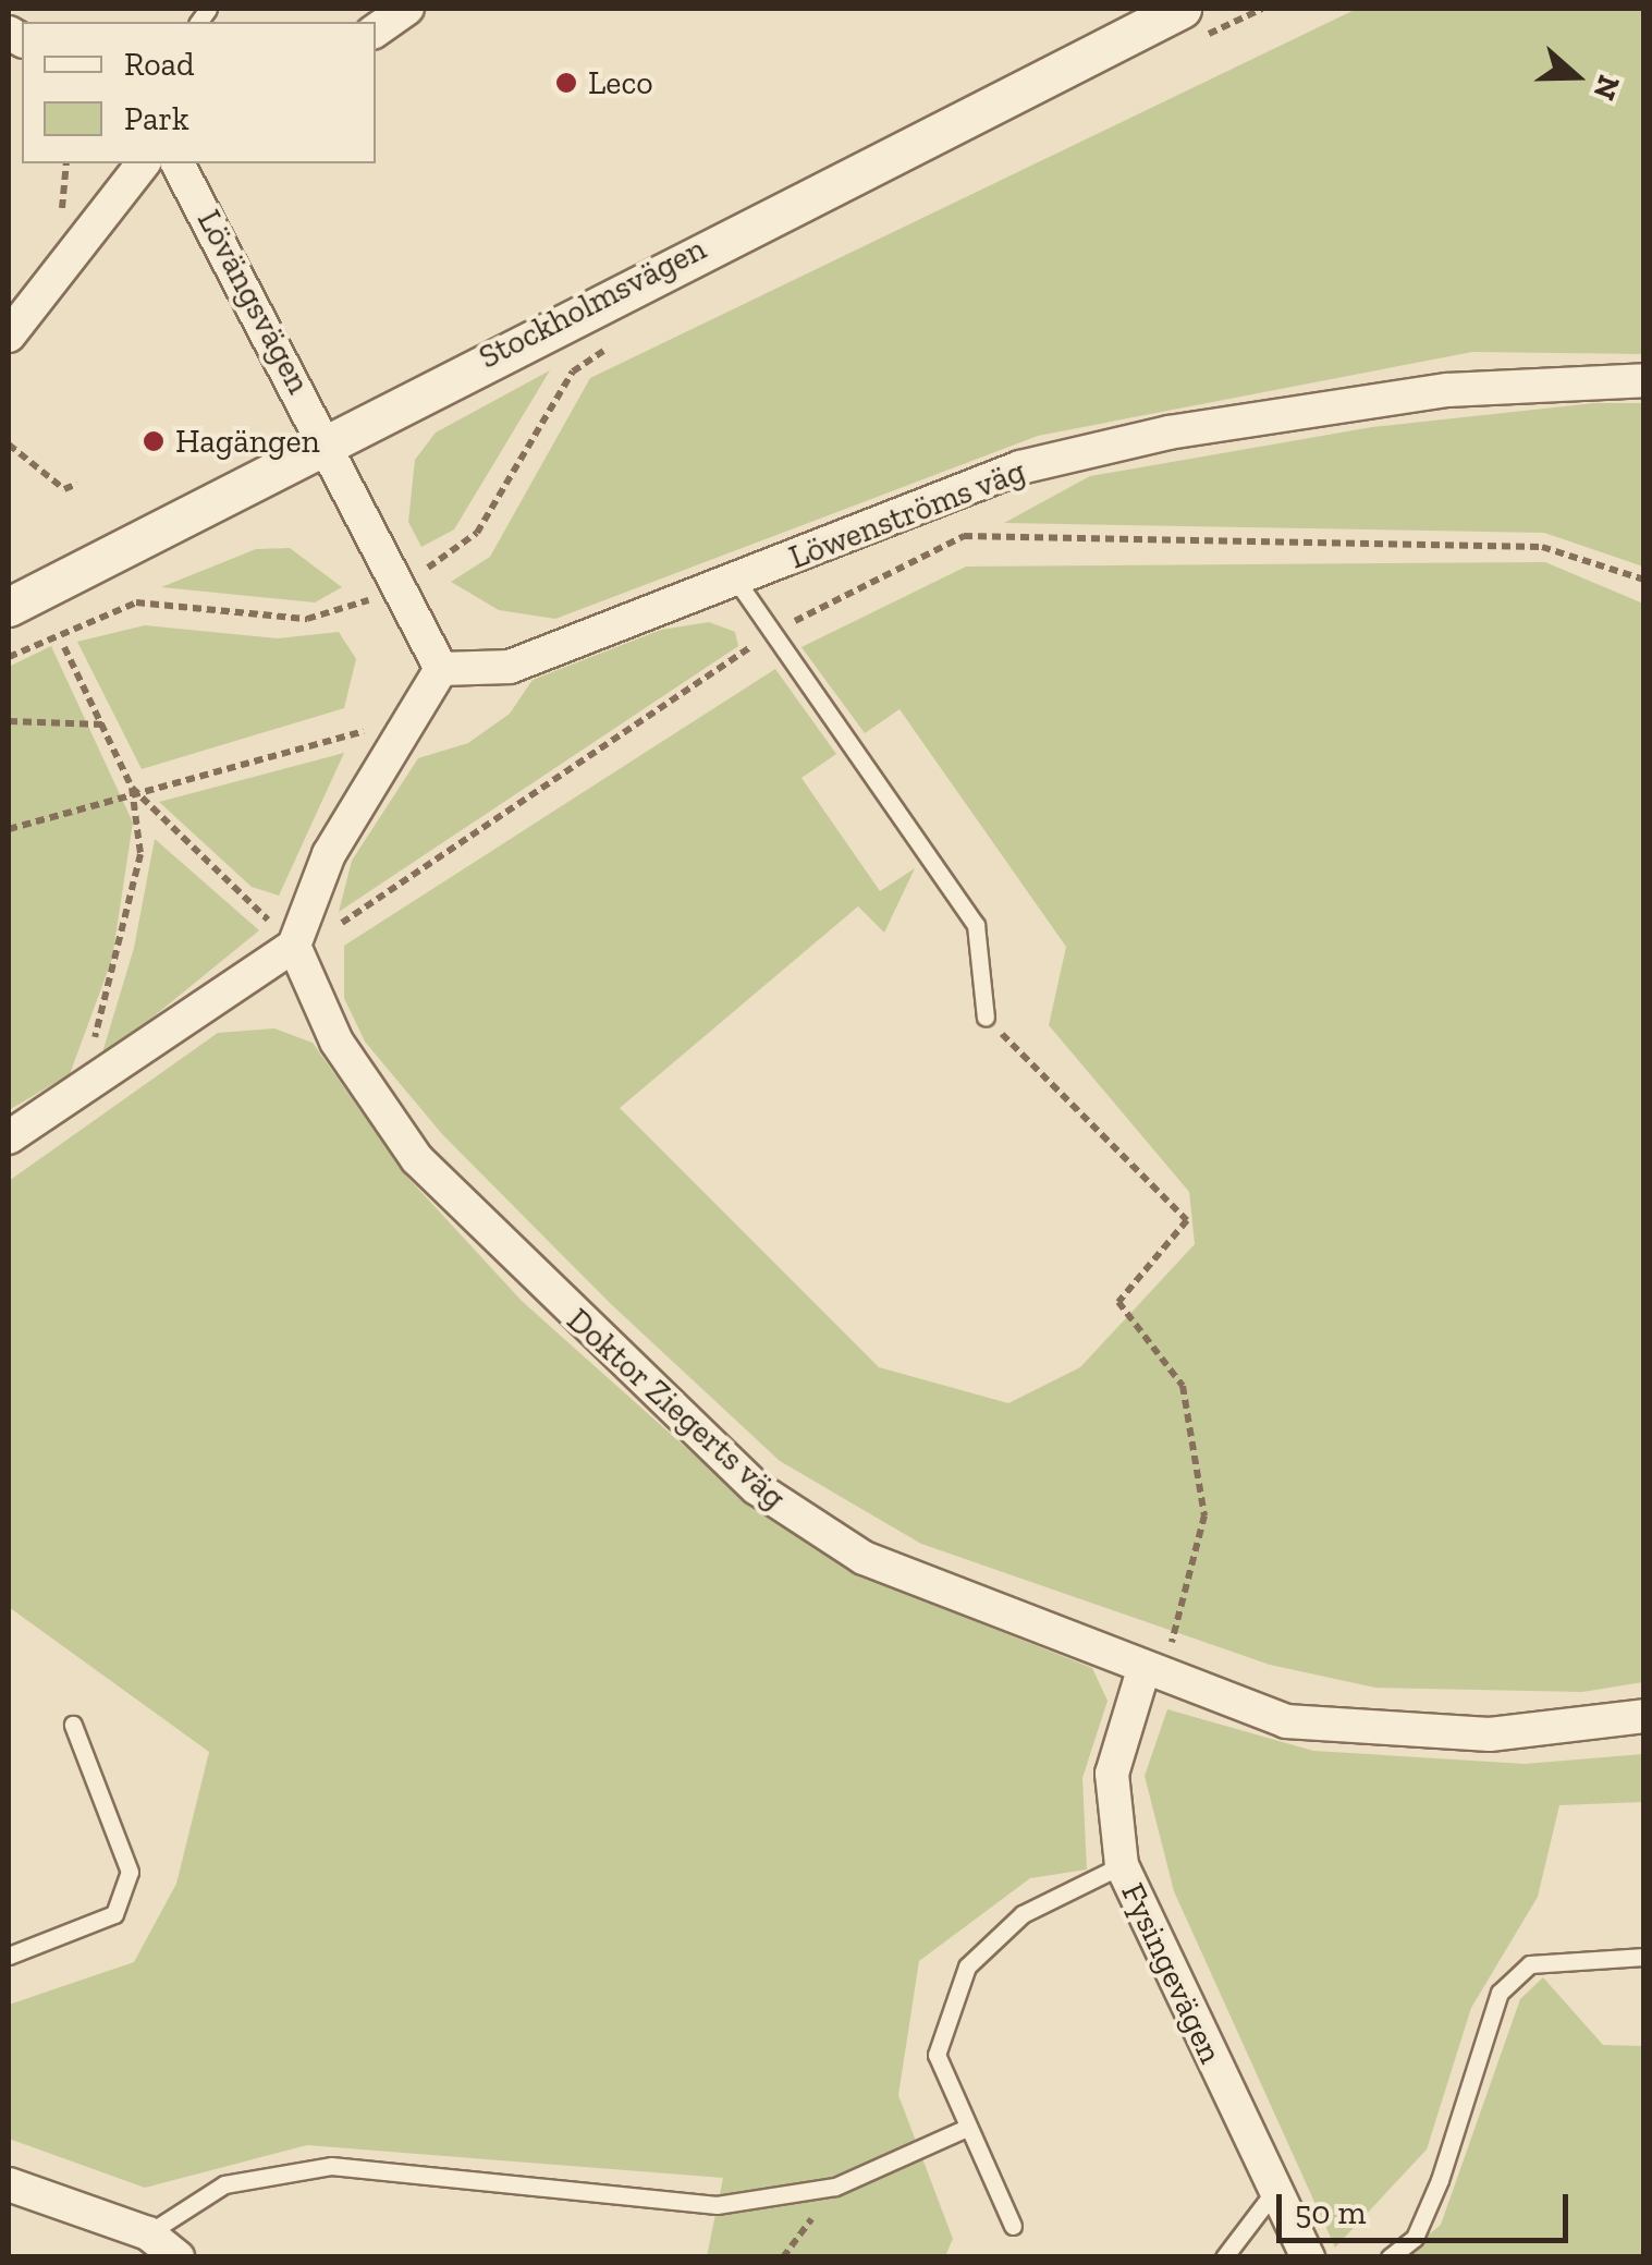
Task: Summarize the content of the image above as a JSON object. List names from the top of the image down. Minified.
{"streets":{"street":["Lövängsvägen","Stockholmsvägen","Löwenströms väg","Doktor Ziegerts väg","Fysingevägen"]},"crossings":[["Lövängsvägen","Stockholmsvägen"],["Doktor Ziegerts väg","Fysingevägen"]],"places":["Leco","Hagängen"],"legend":["Road","Park"],"scale_bar":"50 m","north":"right"}
